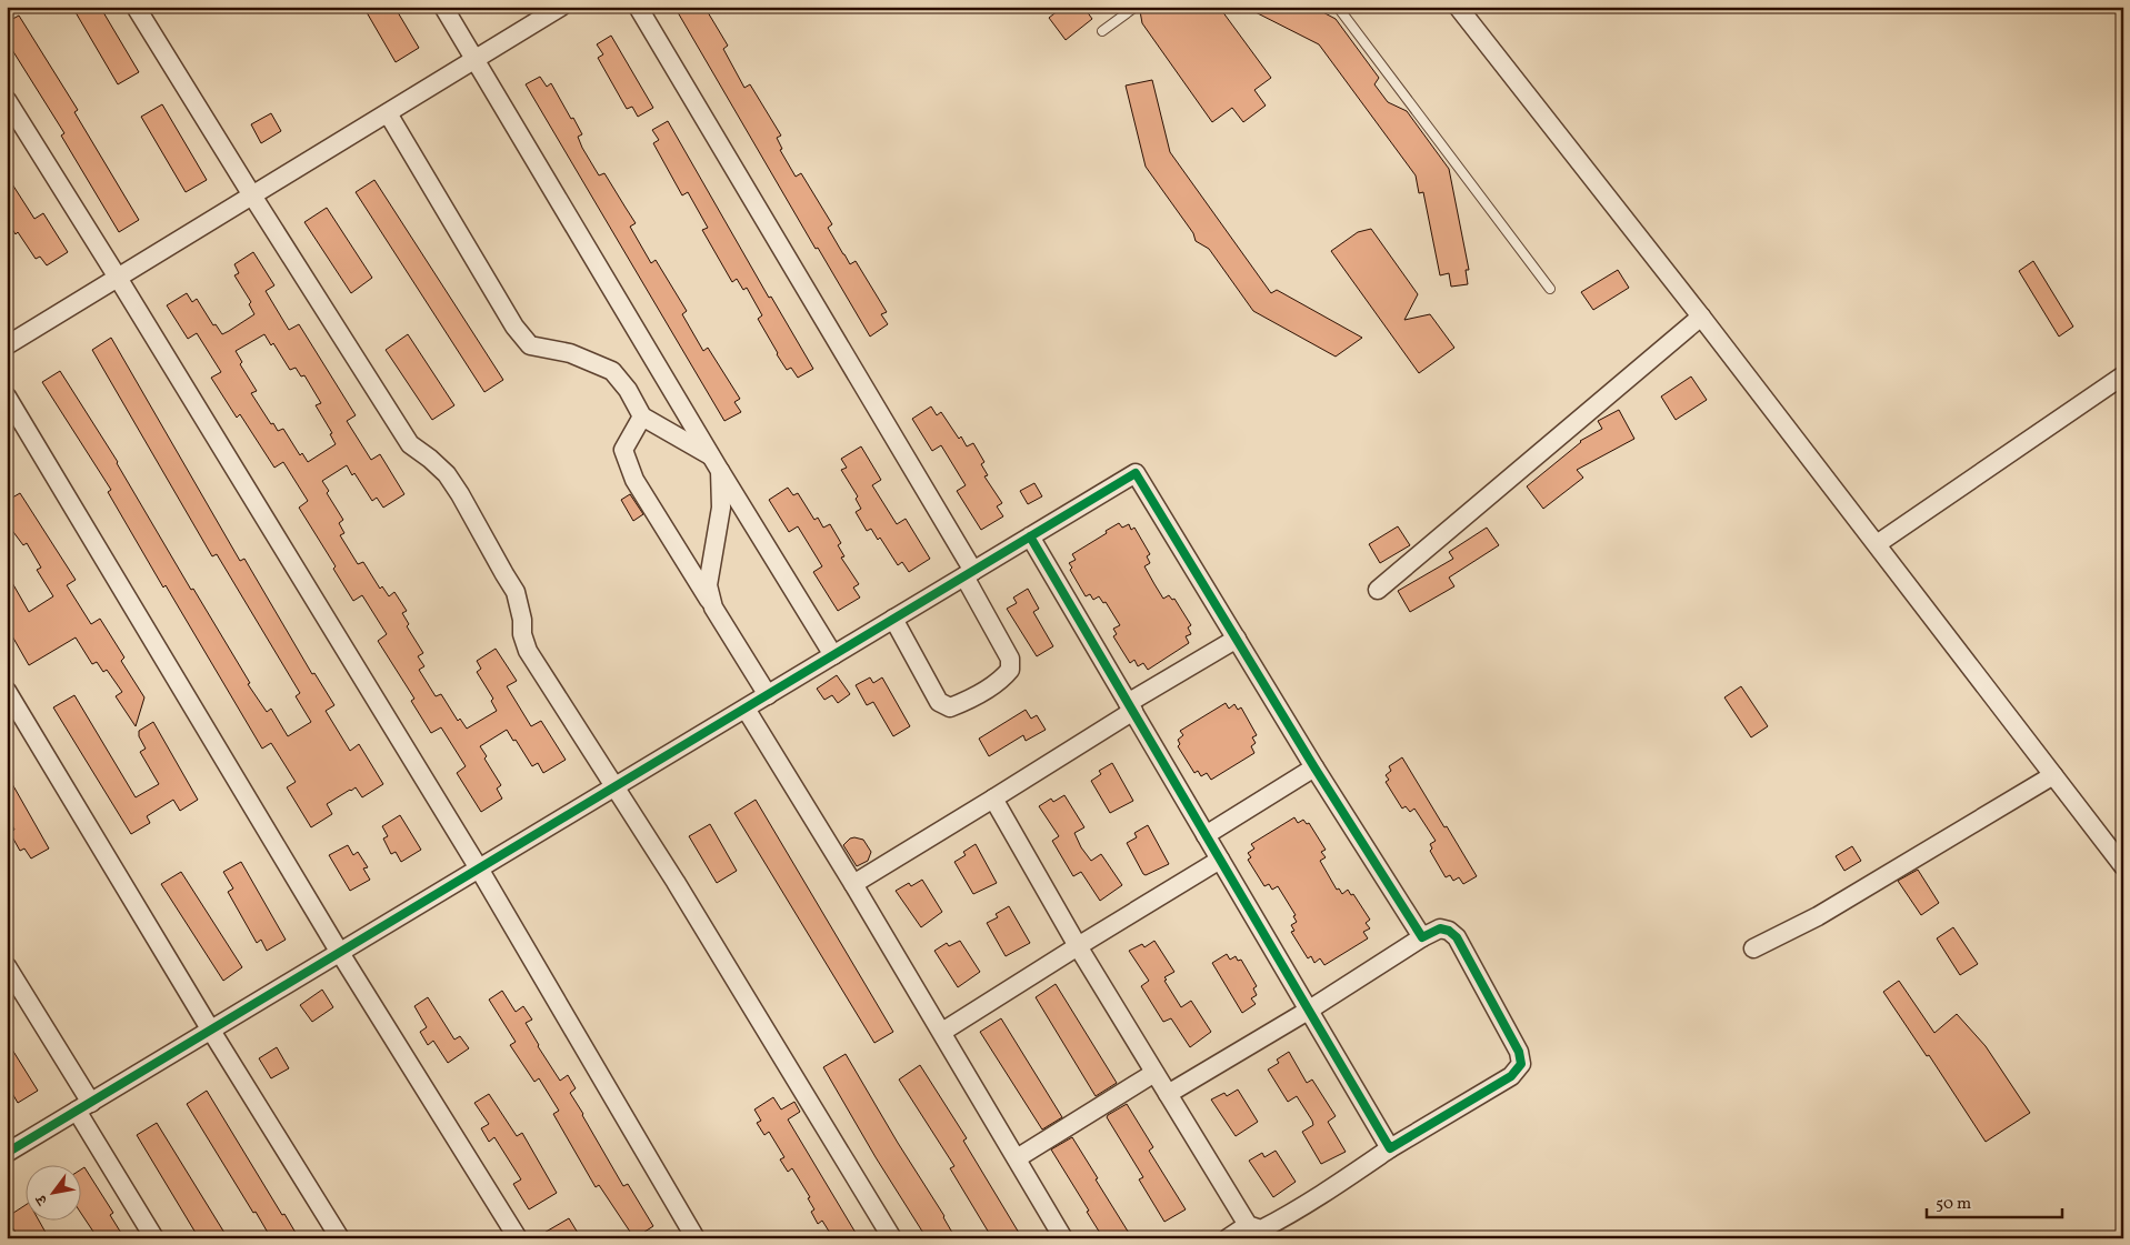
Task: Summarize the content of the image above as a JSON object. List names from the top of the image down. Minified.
{"scale_bar":"50 m","north":"bottom left"}
